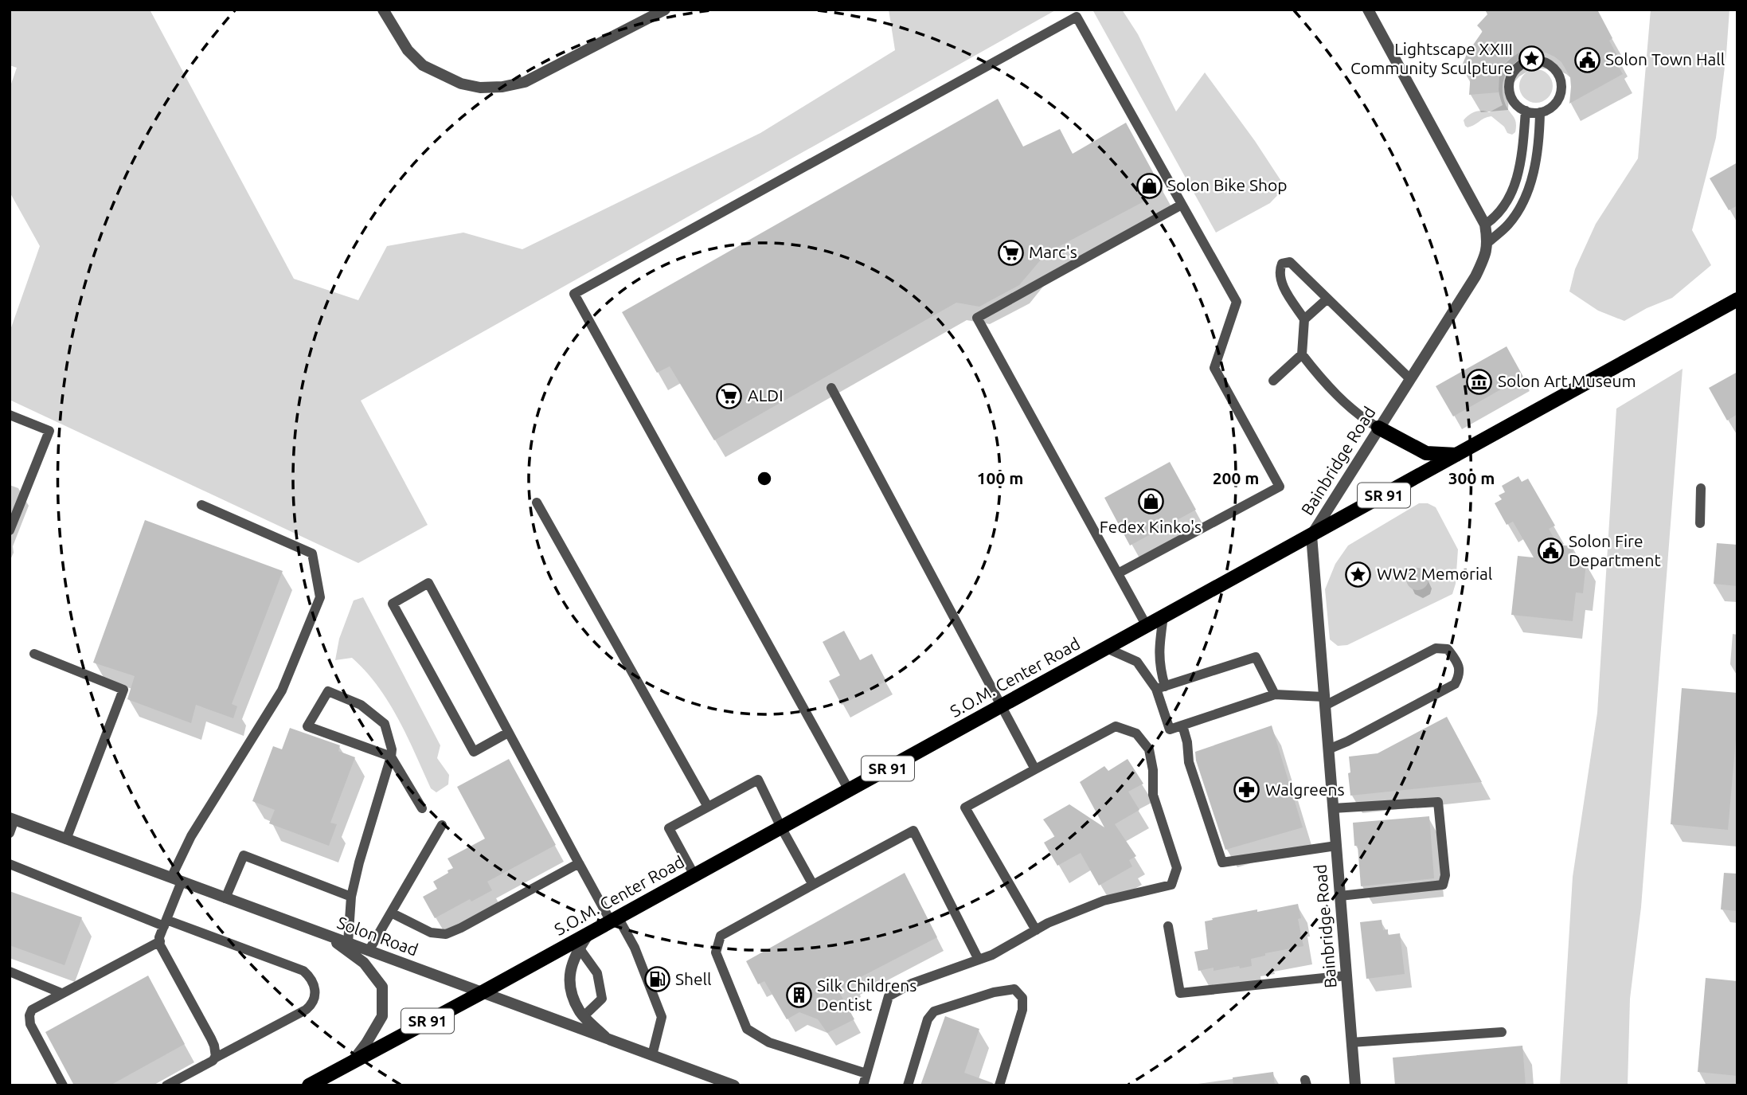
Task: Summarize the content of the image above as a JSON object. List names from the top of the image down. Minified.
{"streets":{"main road":["SR 91","S.O.M. Center Road"],"street":["Bainbridge Road","Solon Road"]},"crossings":[["Bainbridge Road","S.O.M. Center Road"],["S.O.M. Center Road","Solon Road"]],"places":{"place":["Lightscape XXIII Community Sculpture","WW2 Memorial"],"public building":["Solon Town Hall","Solon Fire Department"],"shop":["Solon Bike Shop","Fedex Kinko's"],"supermarket":["Marc's","ALDI"],"museum":["Solon Art Museum"],"pharmacy":["Walgreens"],"fuel station":["Shell"],"building":["Silk Childrens Dentist"]},"rings":["100 m","200 m","300 m"]}
